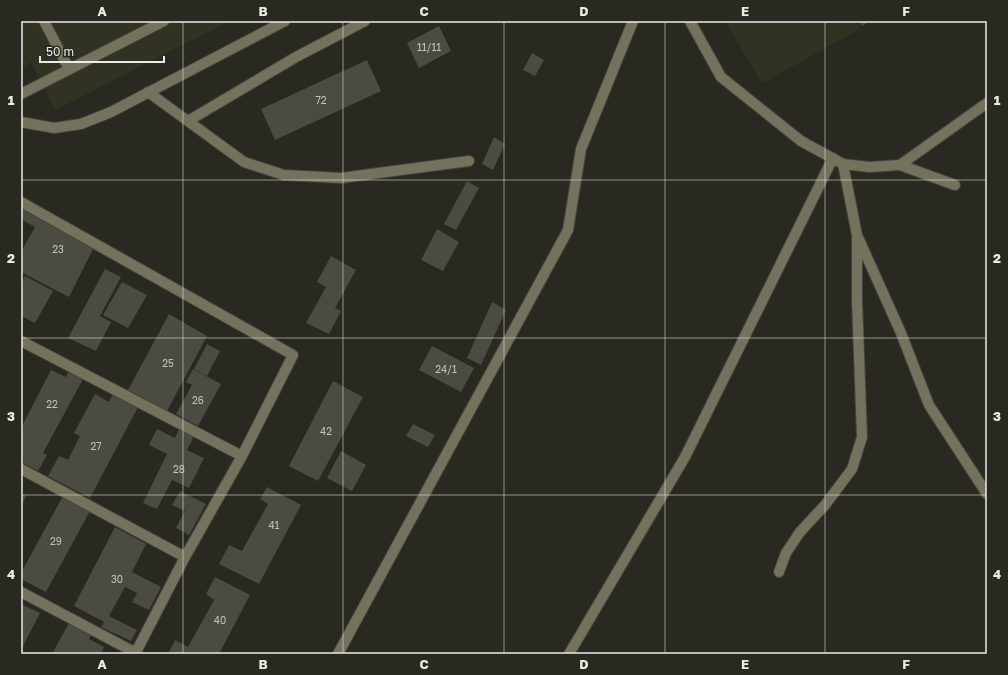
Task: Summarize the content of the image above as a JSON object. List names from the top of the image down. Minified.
{"house_numbers":["11/11","72","23","25","24/1","26","22","42","27","28","41","29","30","40"],"scale_bar":"50 m","grid":{"columns":["A","B","C","D","E","F"],"rows":["1","2","3","4"]}}
